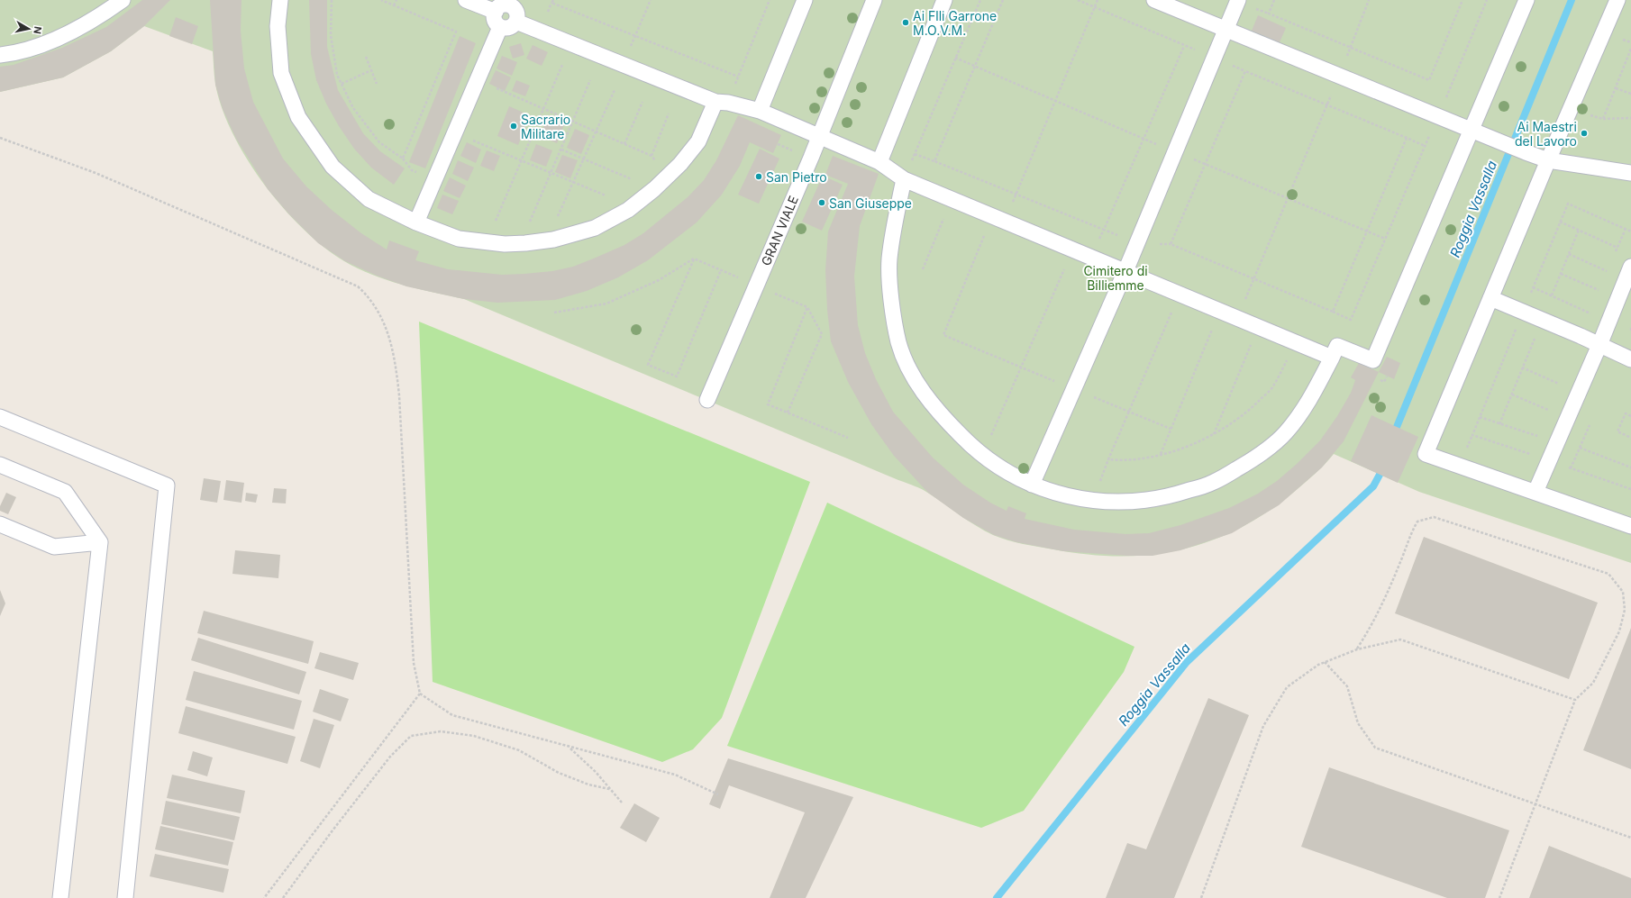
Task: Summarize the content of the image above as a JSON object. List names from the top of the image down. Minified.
{"streets":{"lane":["GRAN VIALE"]},"water":["Roggia Vassalla"],"parks":["Cimitero di Billiemme"],"places":["Ai Flli Garrone M.O.V.M.","Sacrario Militare","Ai Maestri del Lavoro","San Pietro","San Giuseppe"],"north":"right"}
